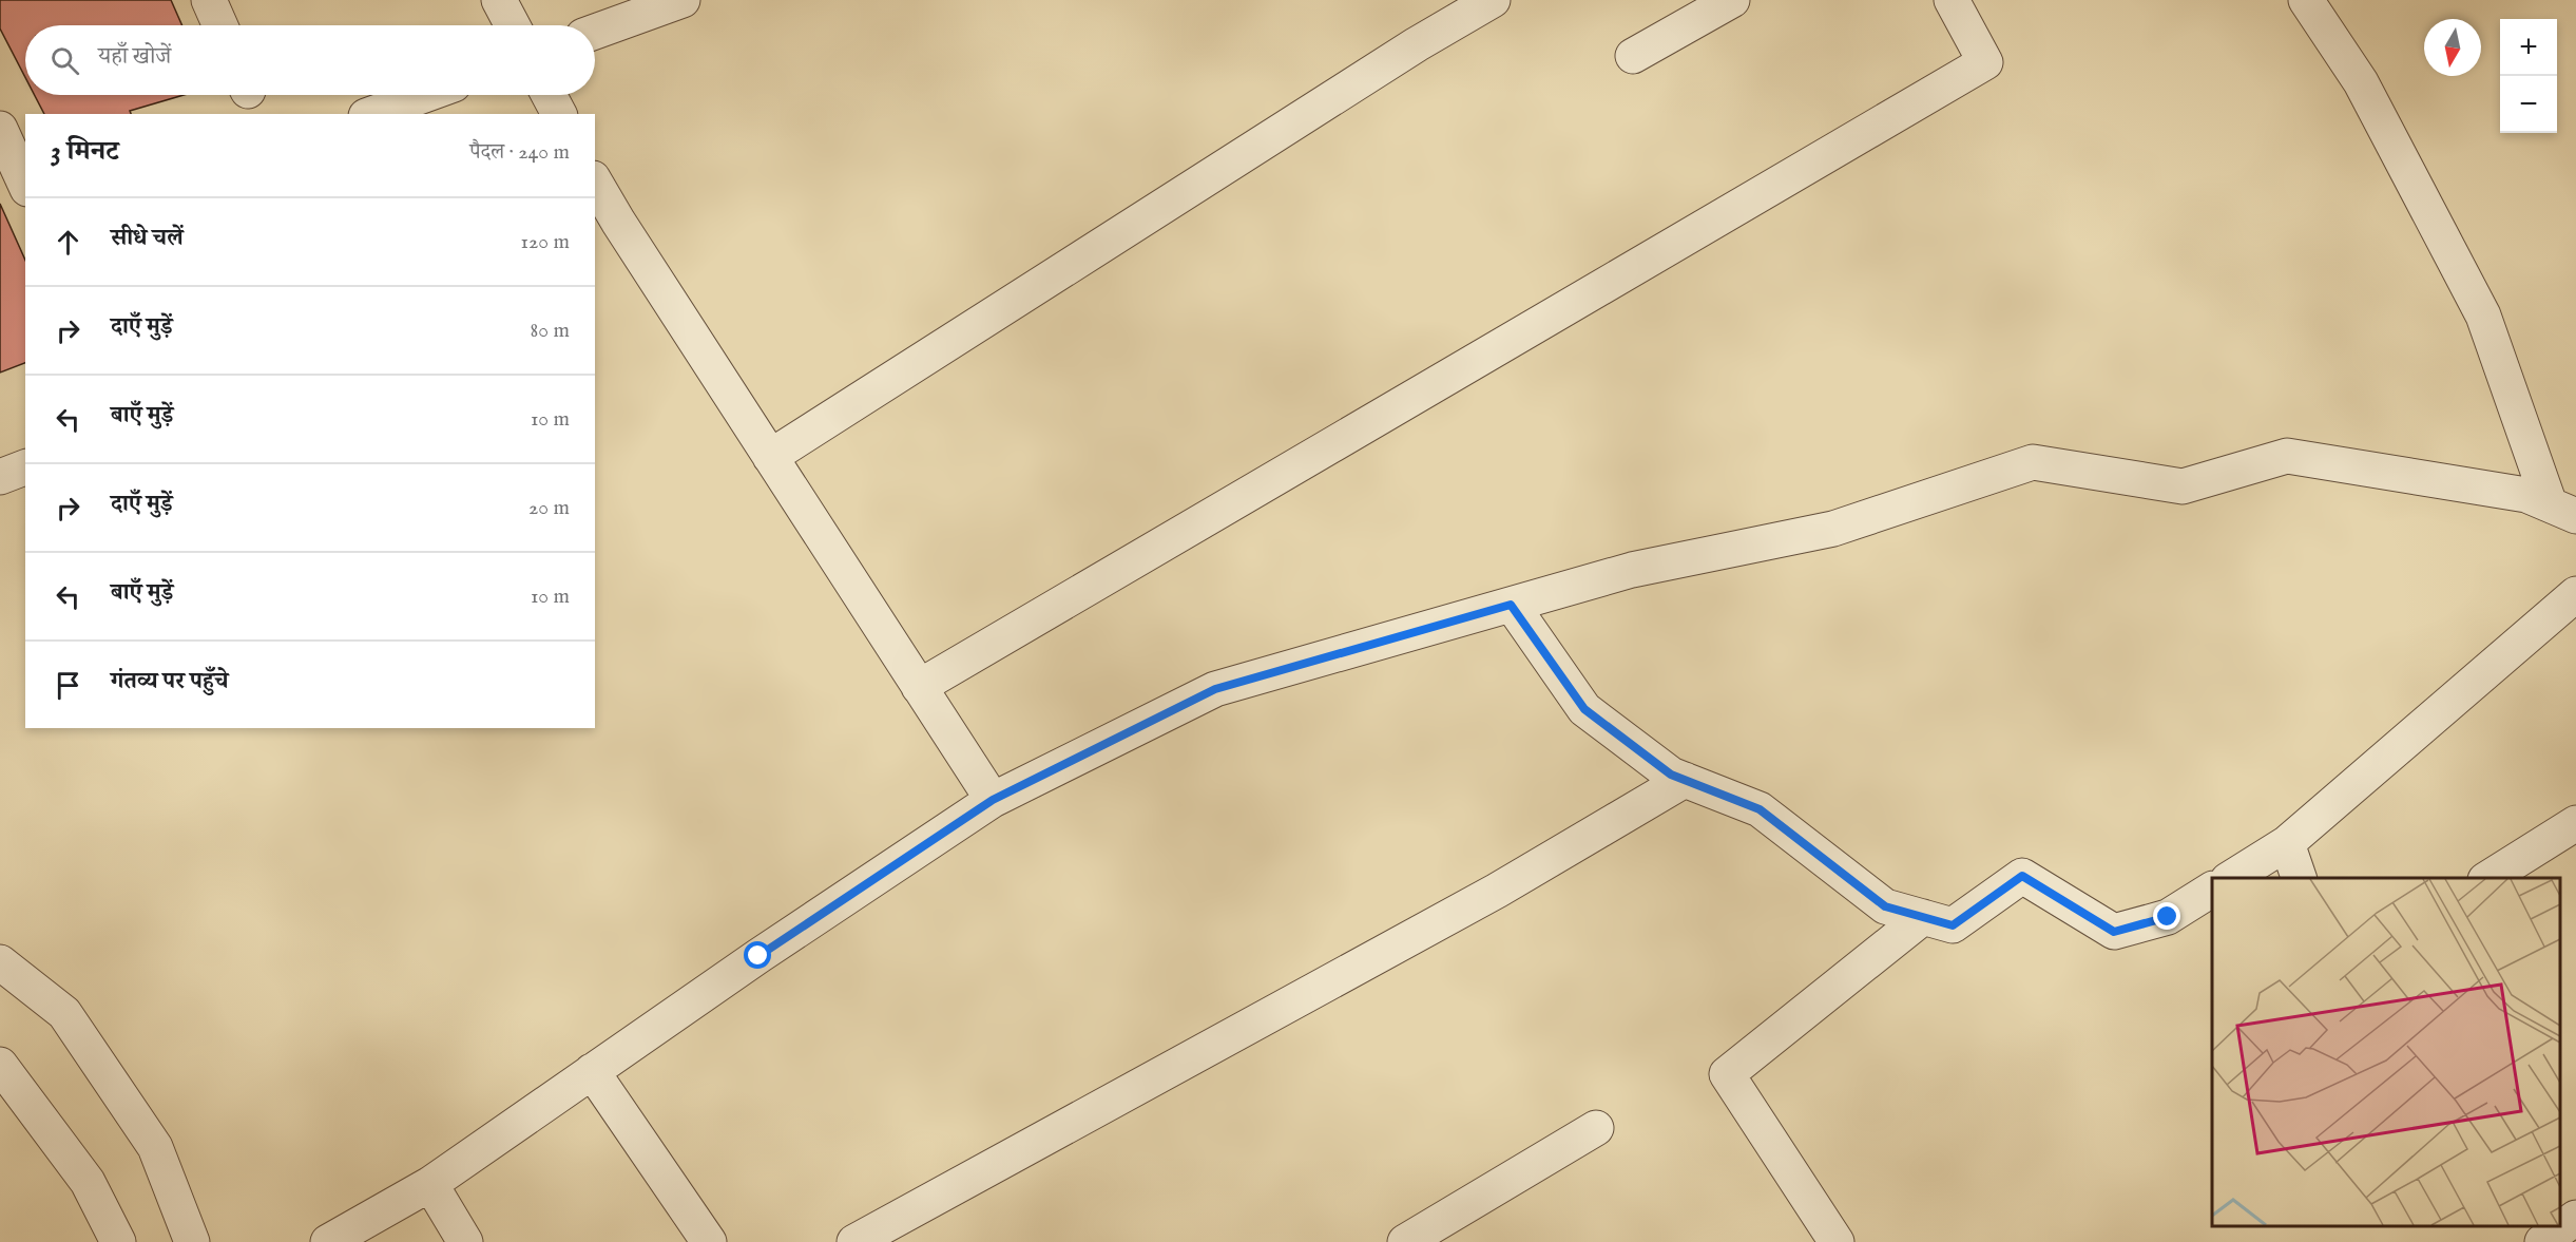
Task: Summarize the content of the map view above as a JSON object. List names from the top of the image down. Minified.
{"north":"bottom","page":{"map_buttons":["+","−"],"search":"यहाँ खोजें","heading":["3 मिनट","पैदल · 240 m"],"list":[["सीधे चलें","120 m"],["दाएँ मुड़ें","80 m"],["बाएँ मुड़ें","10 m"],["दाएँ मुड़ें","20 m"],["बाएँ मुड़ें","10 m"],"गंतव्य पर पहुँचे"]}}
